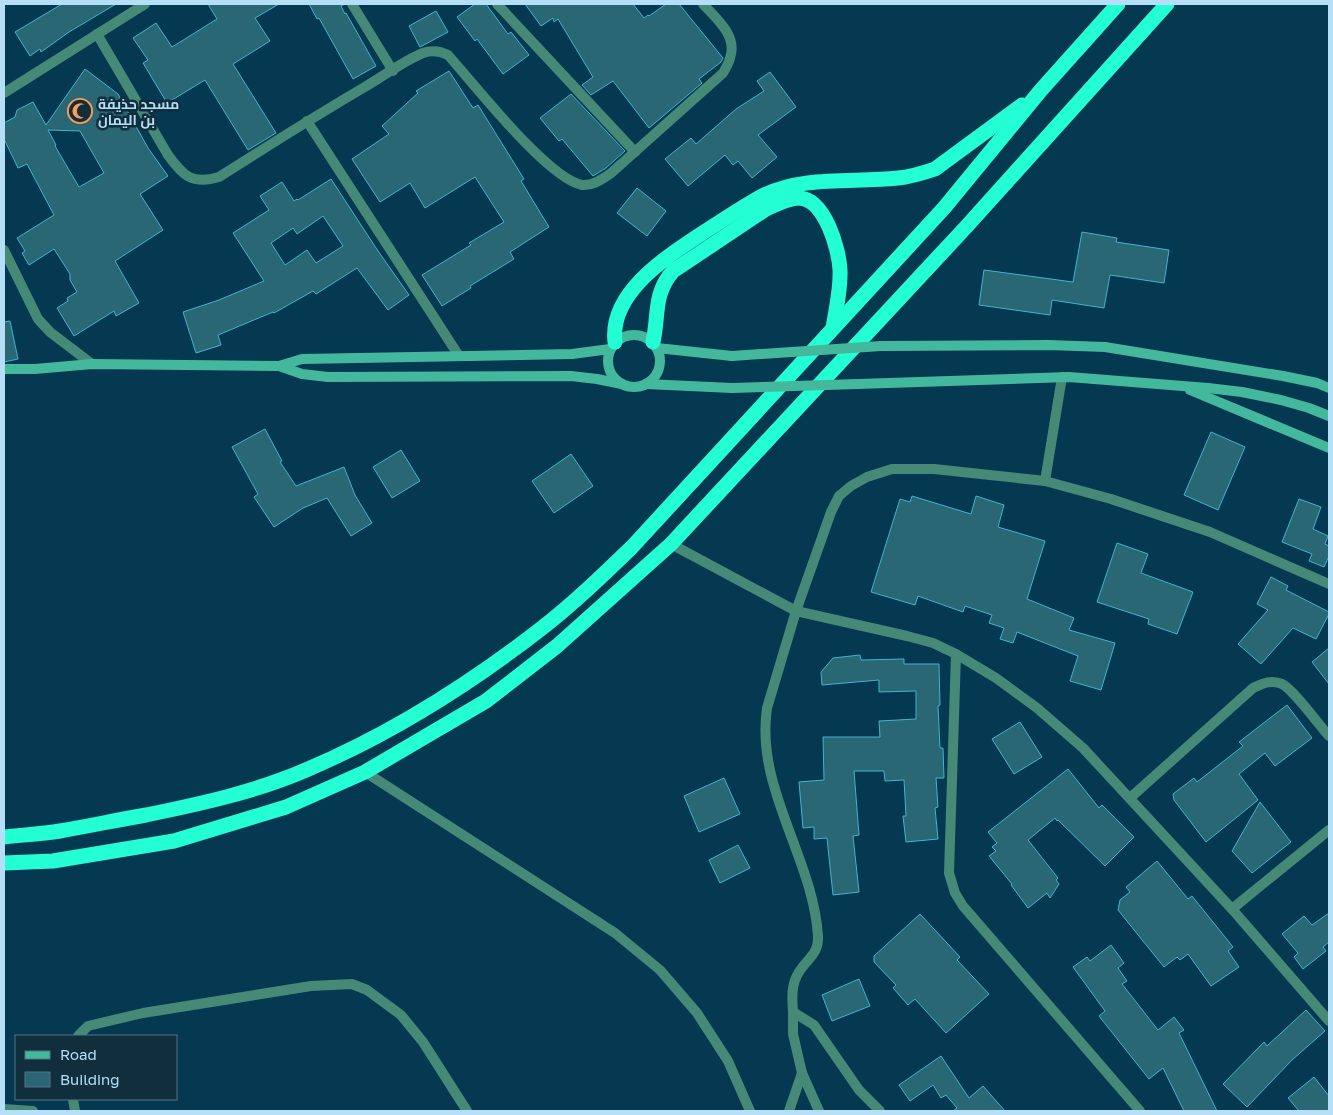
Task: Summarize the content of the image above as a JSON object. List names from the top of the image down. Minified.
{"places":{"mosque":["مسجد حذيفة بن اليمان"]},"legend":["Road","Building"]}
